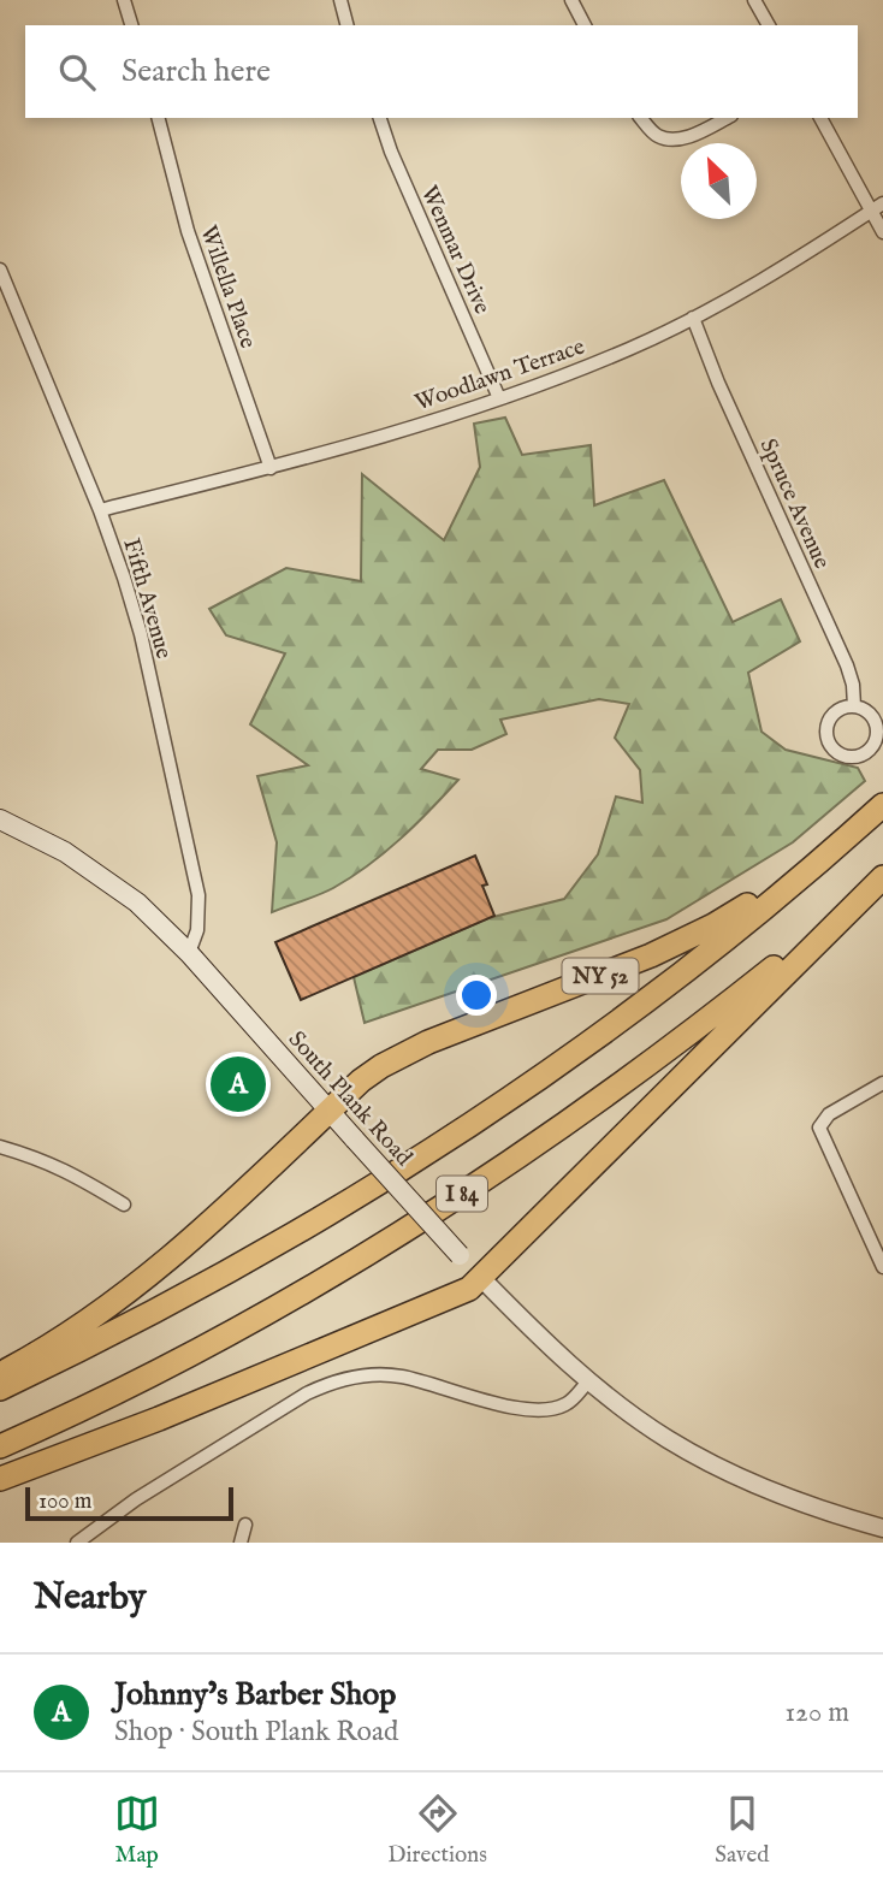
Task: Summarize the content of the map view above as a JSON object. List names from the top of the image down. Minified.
{"streets":{"highway":["NY 52","I 84"],"main road":["South Plank Road"],"street":["Wenmar Drive","Willella Place","Woodlawn Terrace","Spruce Avenue","Fifth Avenue"]},"crossings":[["Wenmar Drive","Woodlawn Terrace"],["Willella Place","Woodlawn Terrace"],["Woodlawn Terrace","Spruce Avenue"],["Woodlawn Terrace","Fifth Avenue"],["Fifth Avenue","South Plank Road"],["NY 52","South Plank Road"],["NY 52","I 84"]],"scale_bar":"100 m","north":"top left","page":{"search":"Search here","pins":"A","scale":"100 m","heading":"Nearby","list":[{"mark":"A","name":"Johnny’s Barber Shop","note":"Shop · South Plank Road","value":"120 m"}],"nav":["Map","Directions","Saved"]}}
